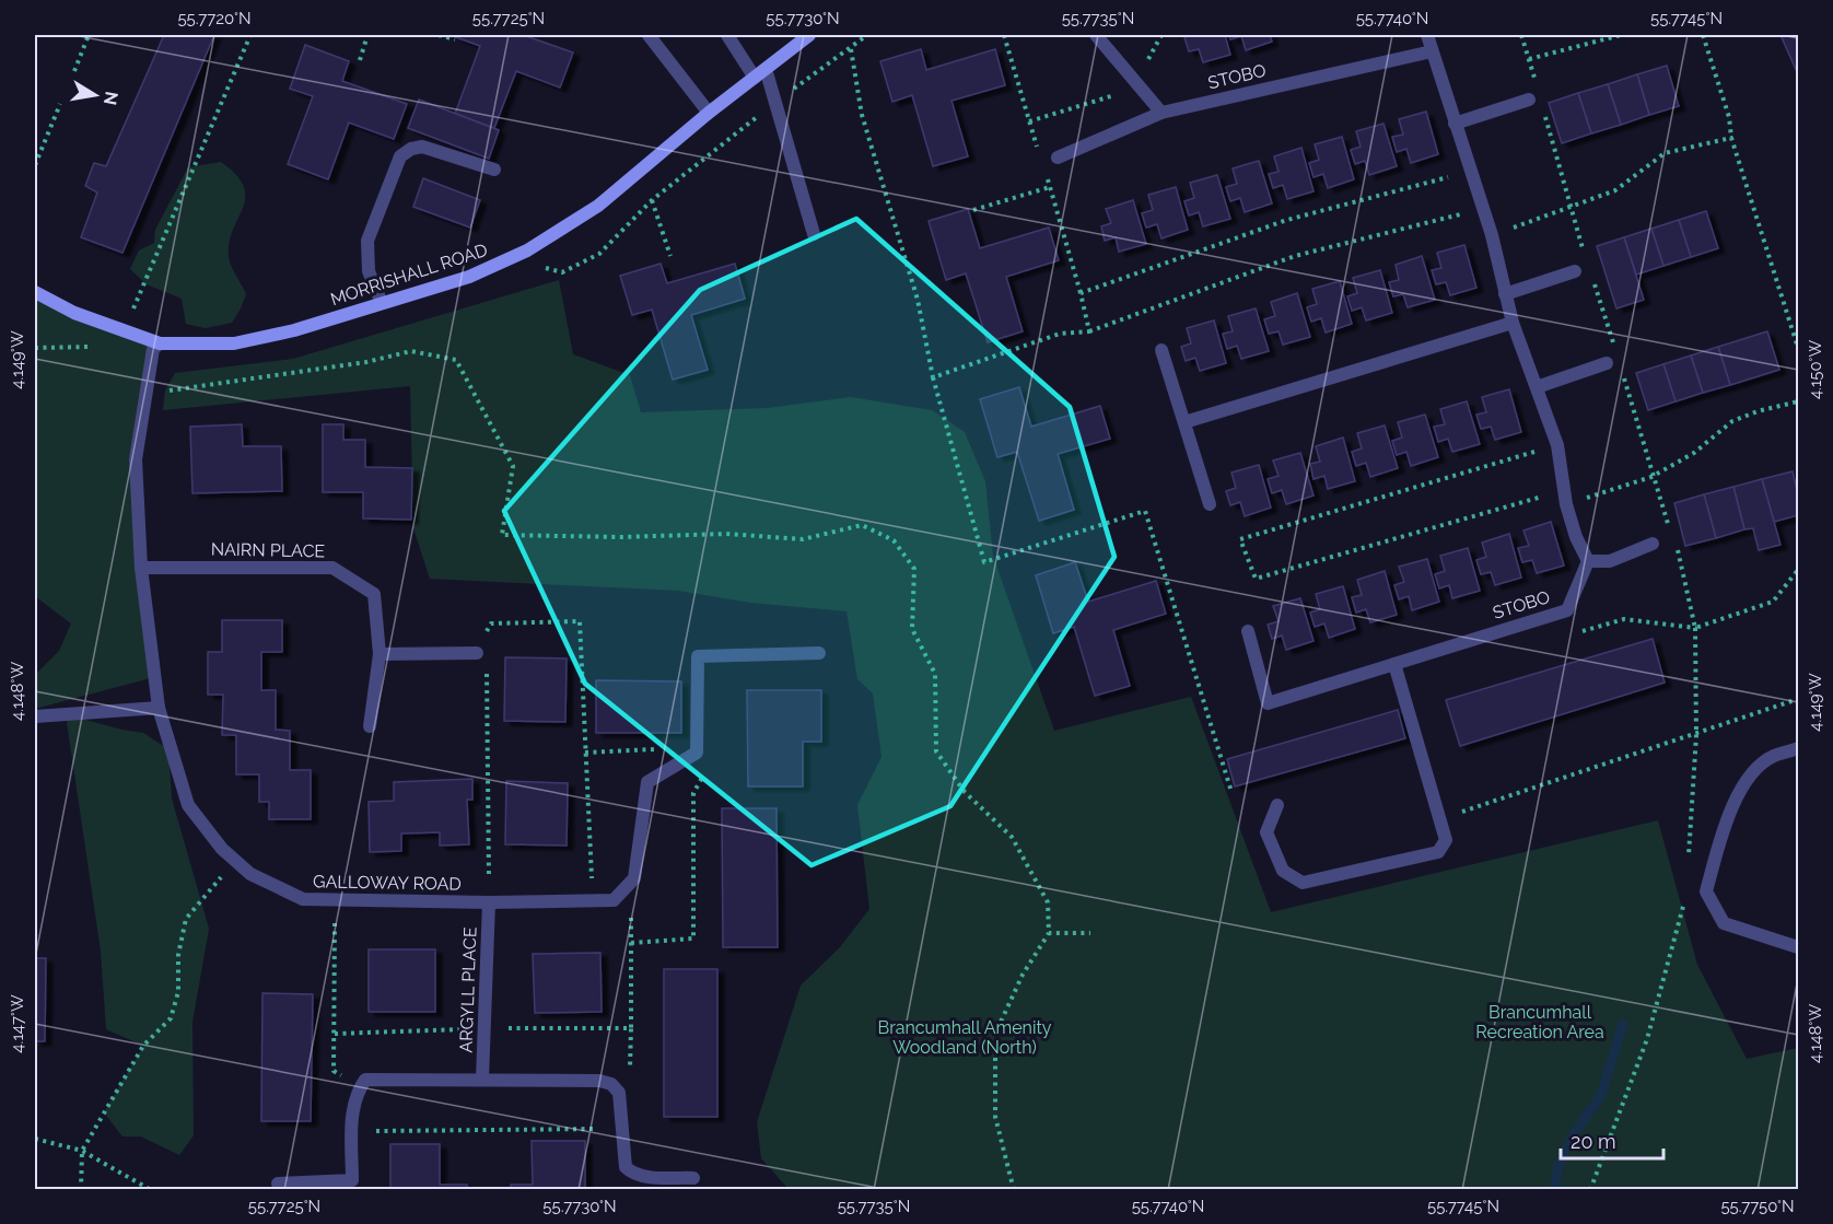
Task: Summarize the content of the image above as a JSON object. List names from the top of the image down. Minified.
{"streets":{"street":["STOBO","MORRISHALL ROAD","NAIRN PLACE","GALLOWAY ROAD","ARGYLL PLACE"]},"crossings":[["MORRISHALL ROAD","GALLOWAY ROAD"],["NAIRN PLACE","GALLOWAY ROAD"],["GALLOWAY ROAD","ARGYLL PLACE"]],"parks":["Brancumhall Recreation Area","Brancumhall Amenity Woodland (North)"],"scale_bar":"20 m","north":"right","coordinates":["55.7720°N","55.7725°N","55.7730°N","55.7735°N","55.7740°N","55.7745°N","4.149°W","4.150°W","4.148°W","4.147°W","55.7750°N"]}
